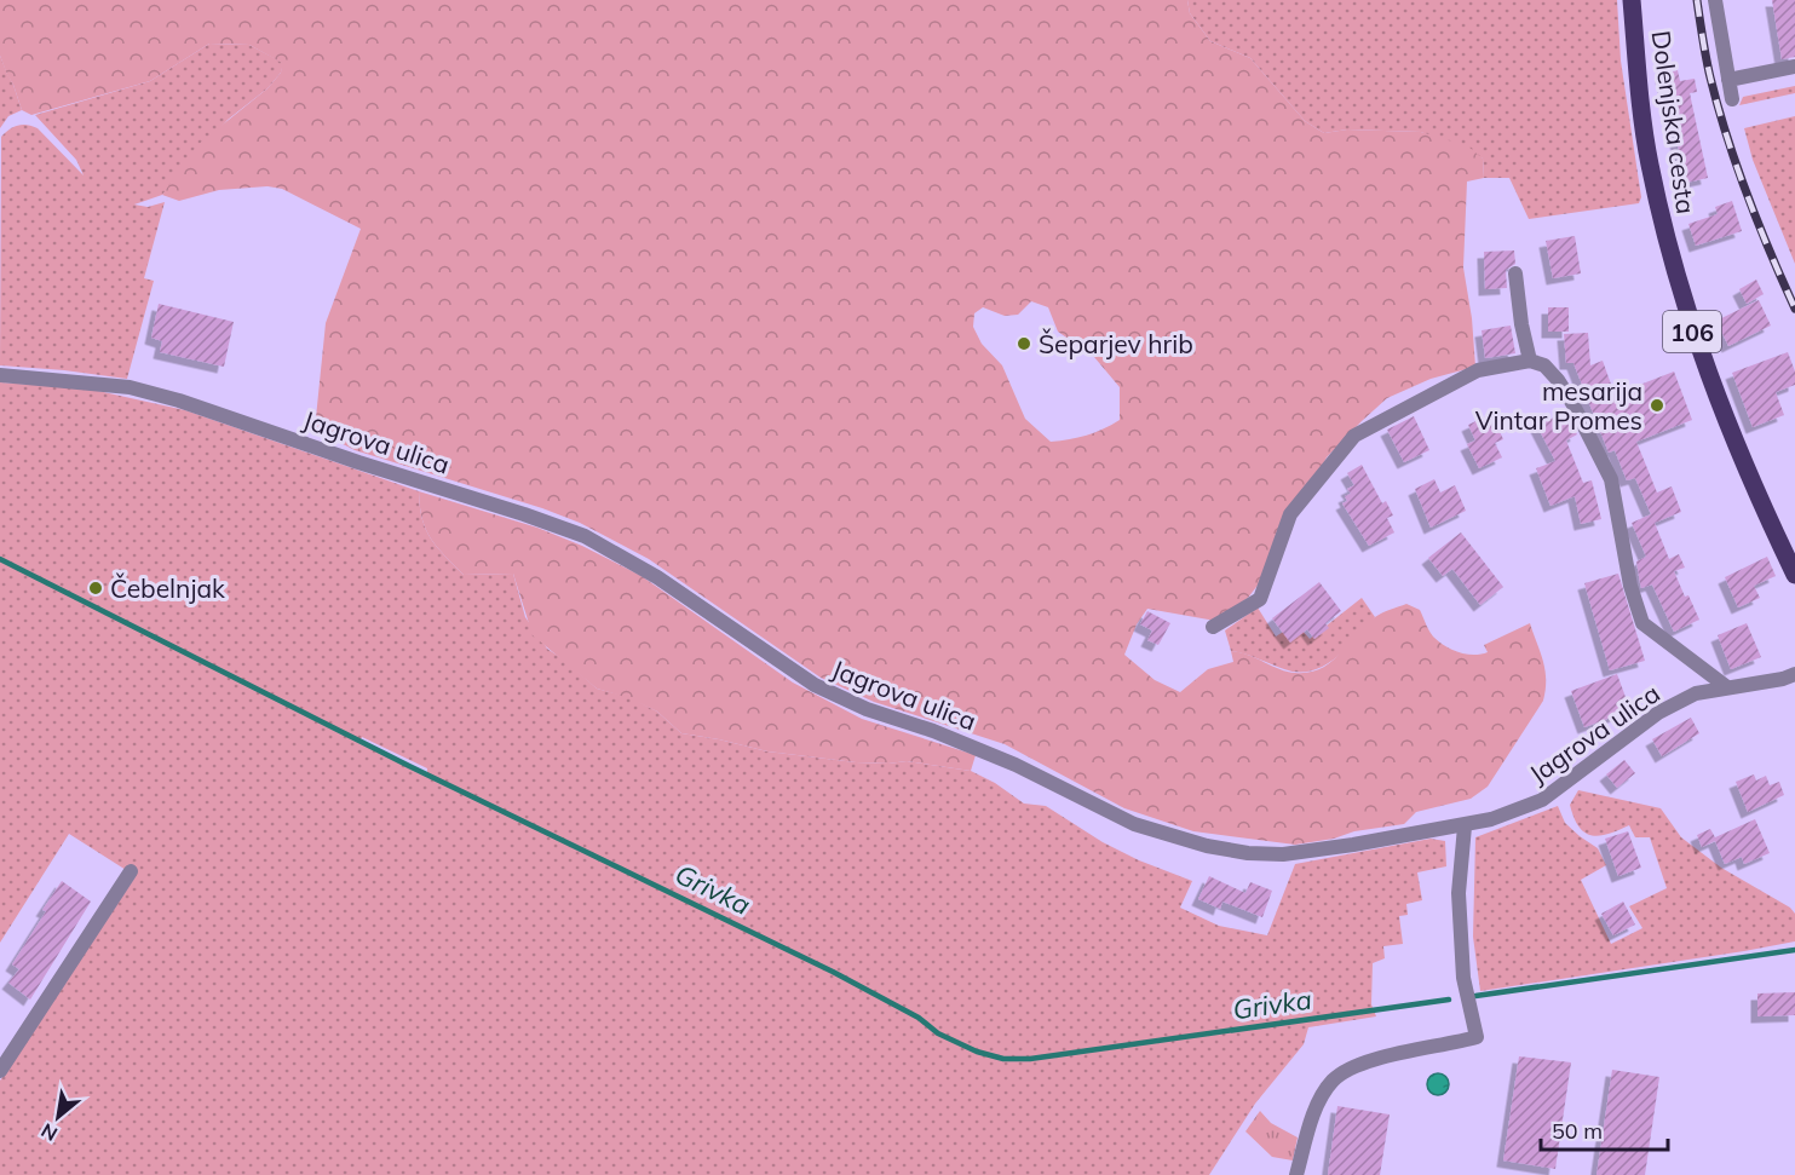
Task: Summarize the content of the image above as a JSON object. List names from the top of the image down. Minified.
{"streets":{"main road":["Dolenjska cesta","106"],"street":["Jagrova ulica"]},"water":["Grivka"],"places":["Šeparjev hrib","mesarija Vintar Promes","Čebelnjak"],"scale_bar":"50 m","north":"bottom left"}
